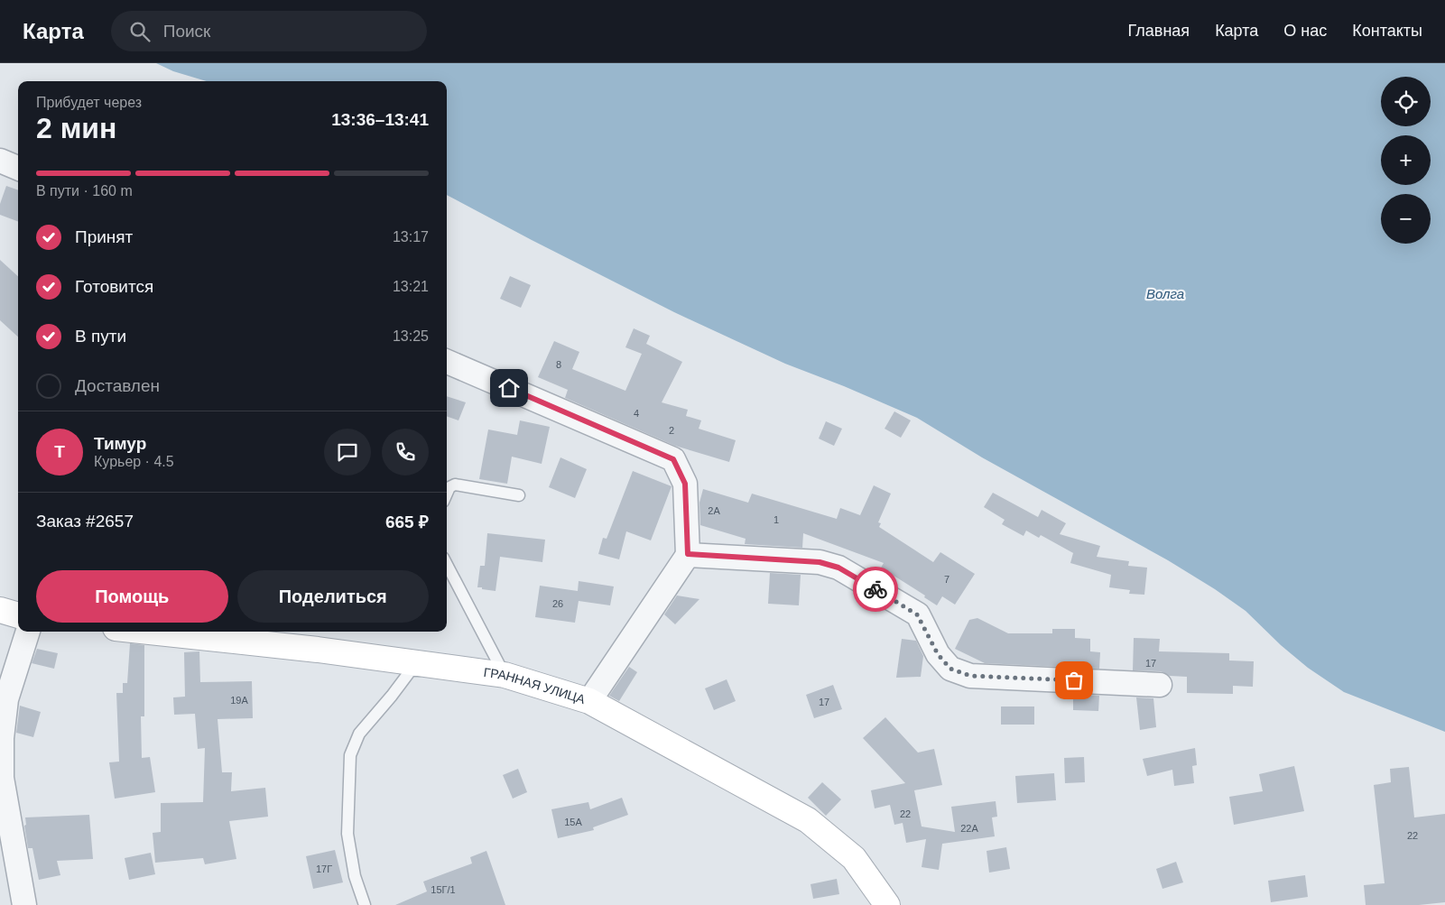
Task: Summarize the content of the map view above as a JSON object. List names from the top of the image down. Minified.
{"streets":{"street":["ГРАННАЯ УЛИЦА"]},"water":["Волга"],"house_numbers":["8","4","2","2А","1","7","26","17","19А","17","22","15А","22А","22","17Г","15Г/1"],"page":{"header":"Карта","search":"Поиск","nav":["Главная","Карта","О нас","Контакты"],"map_buttons":["+","−"],"heading":["2 мин","Прибудет через","13:36–13:41"],"panel":["Тимур","Курьер · 4.5","Заказ #2657","665 ₽"],"bar":"В пути · 160 m","list":[["Принят","13:17"],["Готовится","13:21"],["В пути","13:25"],"Доставлен"],"round":"Т","buttons":["Помощь","Поделиться"]}}
